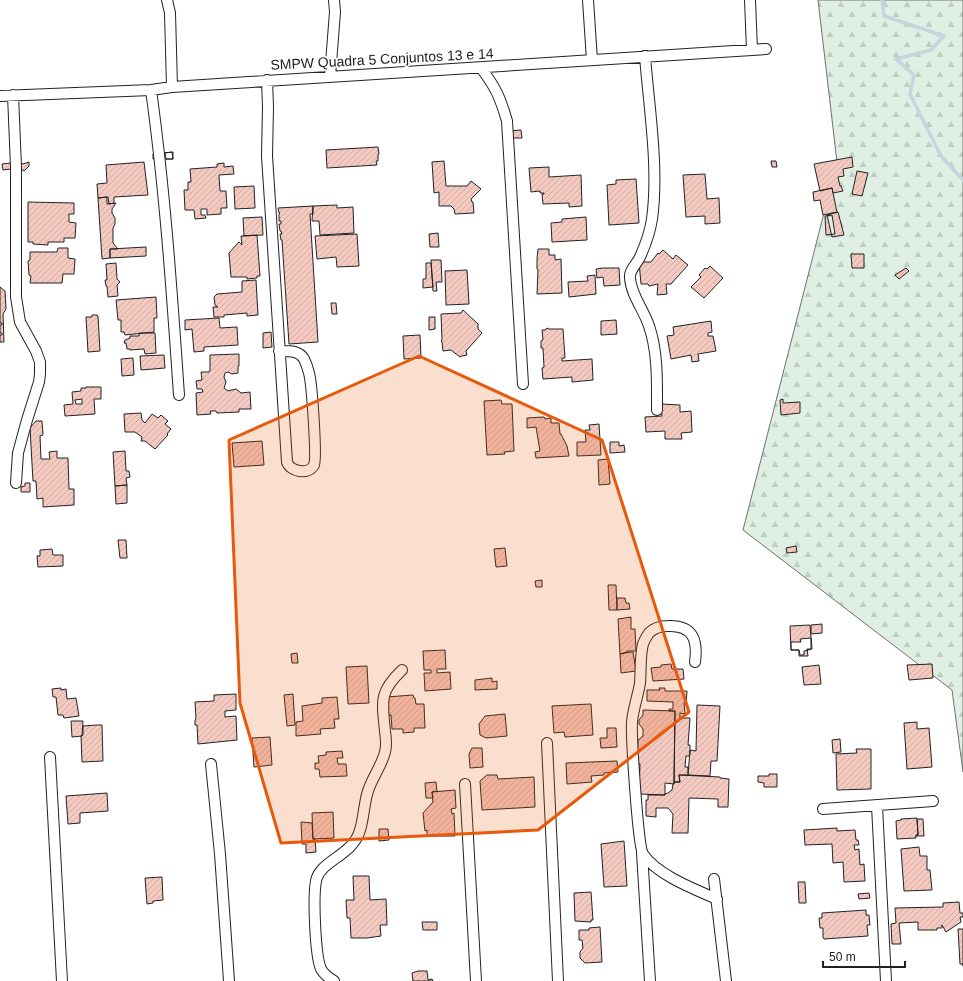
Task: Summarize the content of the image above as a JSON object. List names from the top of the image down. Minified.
{"streets":{"street":["SMPW Quadra 5 Conjuntos 13 e 14"]},"scale_bar":"50 m"}
